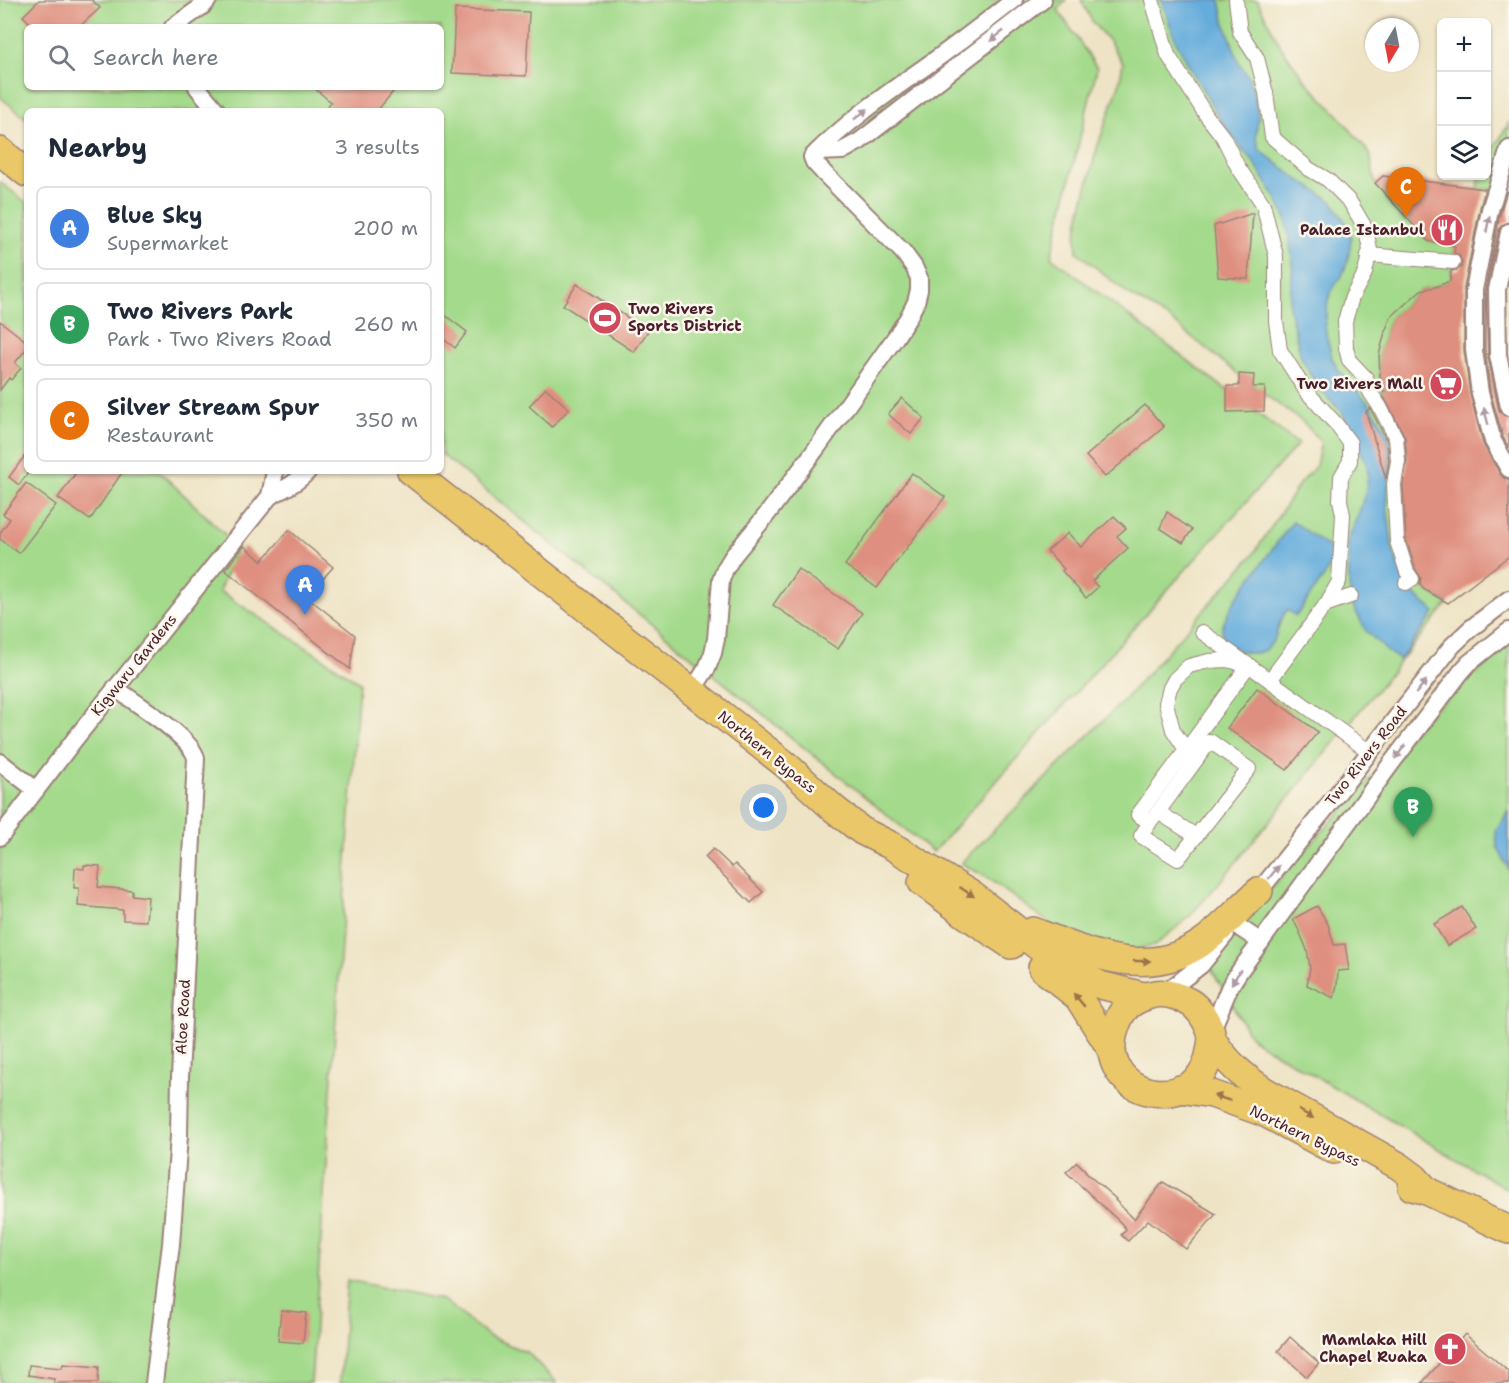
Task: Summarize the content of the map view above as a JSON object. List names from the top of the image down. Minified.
{"streets":{"main road":["Northern Bypass"],"street":["Kigwaru Gardens","Two Rivers Road","Aloe Road"]},"crossings":[["Kigwaru Gardens","Aloe Road"],["Northern Bypass","Two Rivers Road"]],"places":{"restaurant":["Palace Istanbul"],"sports":["Two Rivers Sports District"],"supermarket":["Two Rivers Mall"],"church":["Mamlaka Hill Chapel Ruaka"]},"north":"bottom","page":{"map_buttons":["+","−"],"search":"Search here","heading":["Nearby","3 results"],"pins":["C","A","B"],"list":[{"mark":"A","name":"Blue Sky","note":"Supermarket","value":"200 m"},{"mark":"B","name":"Two Rivers Park","note":"Park · Two Rivers Road","value":"260 m"},{"mark":"C","name":"Silver Stream Spur","note":"Restaurant","value":"350 m"}]}}
